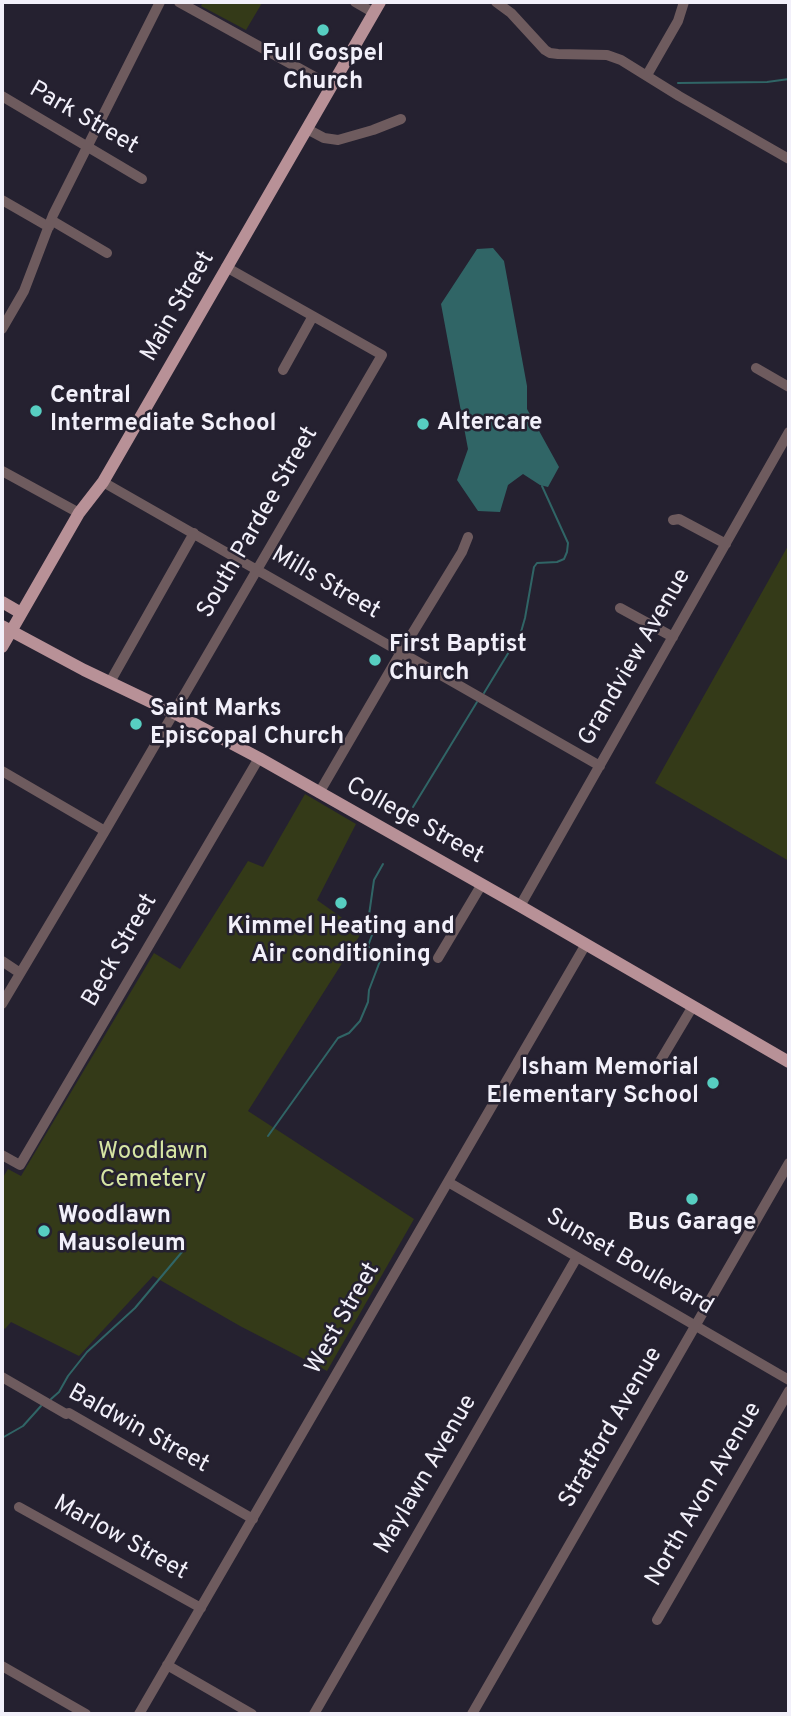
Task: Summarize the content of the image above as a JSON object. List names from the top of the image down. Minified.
{"streets":{"main road":["Main Street","College Street"],"street":["Park Street","South Pardee Street","Mills Street","Grandview Avenue","Beck Street","Sunset Boulevard","West Street","Stratford Avenue","Baldwin Street","Maylawn Avenue","North Avon Avenue","Marlow Street"]},"crossings":[["Main Street","Mills Street"],["Main Street","College Street"],["South Pardee Street","Mills Street"],["South Pardee Street","College Street"],["Mills Street","Grandview Avenue"],["Grandview Avenue","College Street"],["College Street","Beck Street"],["College Street","West Street"],["Sunset Boulevard","West Street"],["Sunset Boulevard","Stratford Avenue"],["Sunset Boulevard","Maylawn Avenue"],["West Street","Baldwin Street"],["West Street","Marlow Street"]],"parks":["Woodlawn Cemetery"],"places":["Full Gospel Church","Central Intermediate School","Altercare","First Baptist Church","Saint Marks Episcopal Church","Kimmel Heating and Air conditioning","Isham Memorial Elementary School","Bus Garage","Woodlawn Mausoleum"]}
